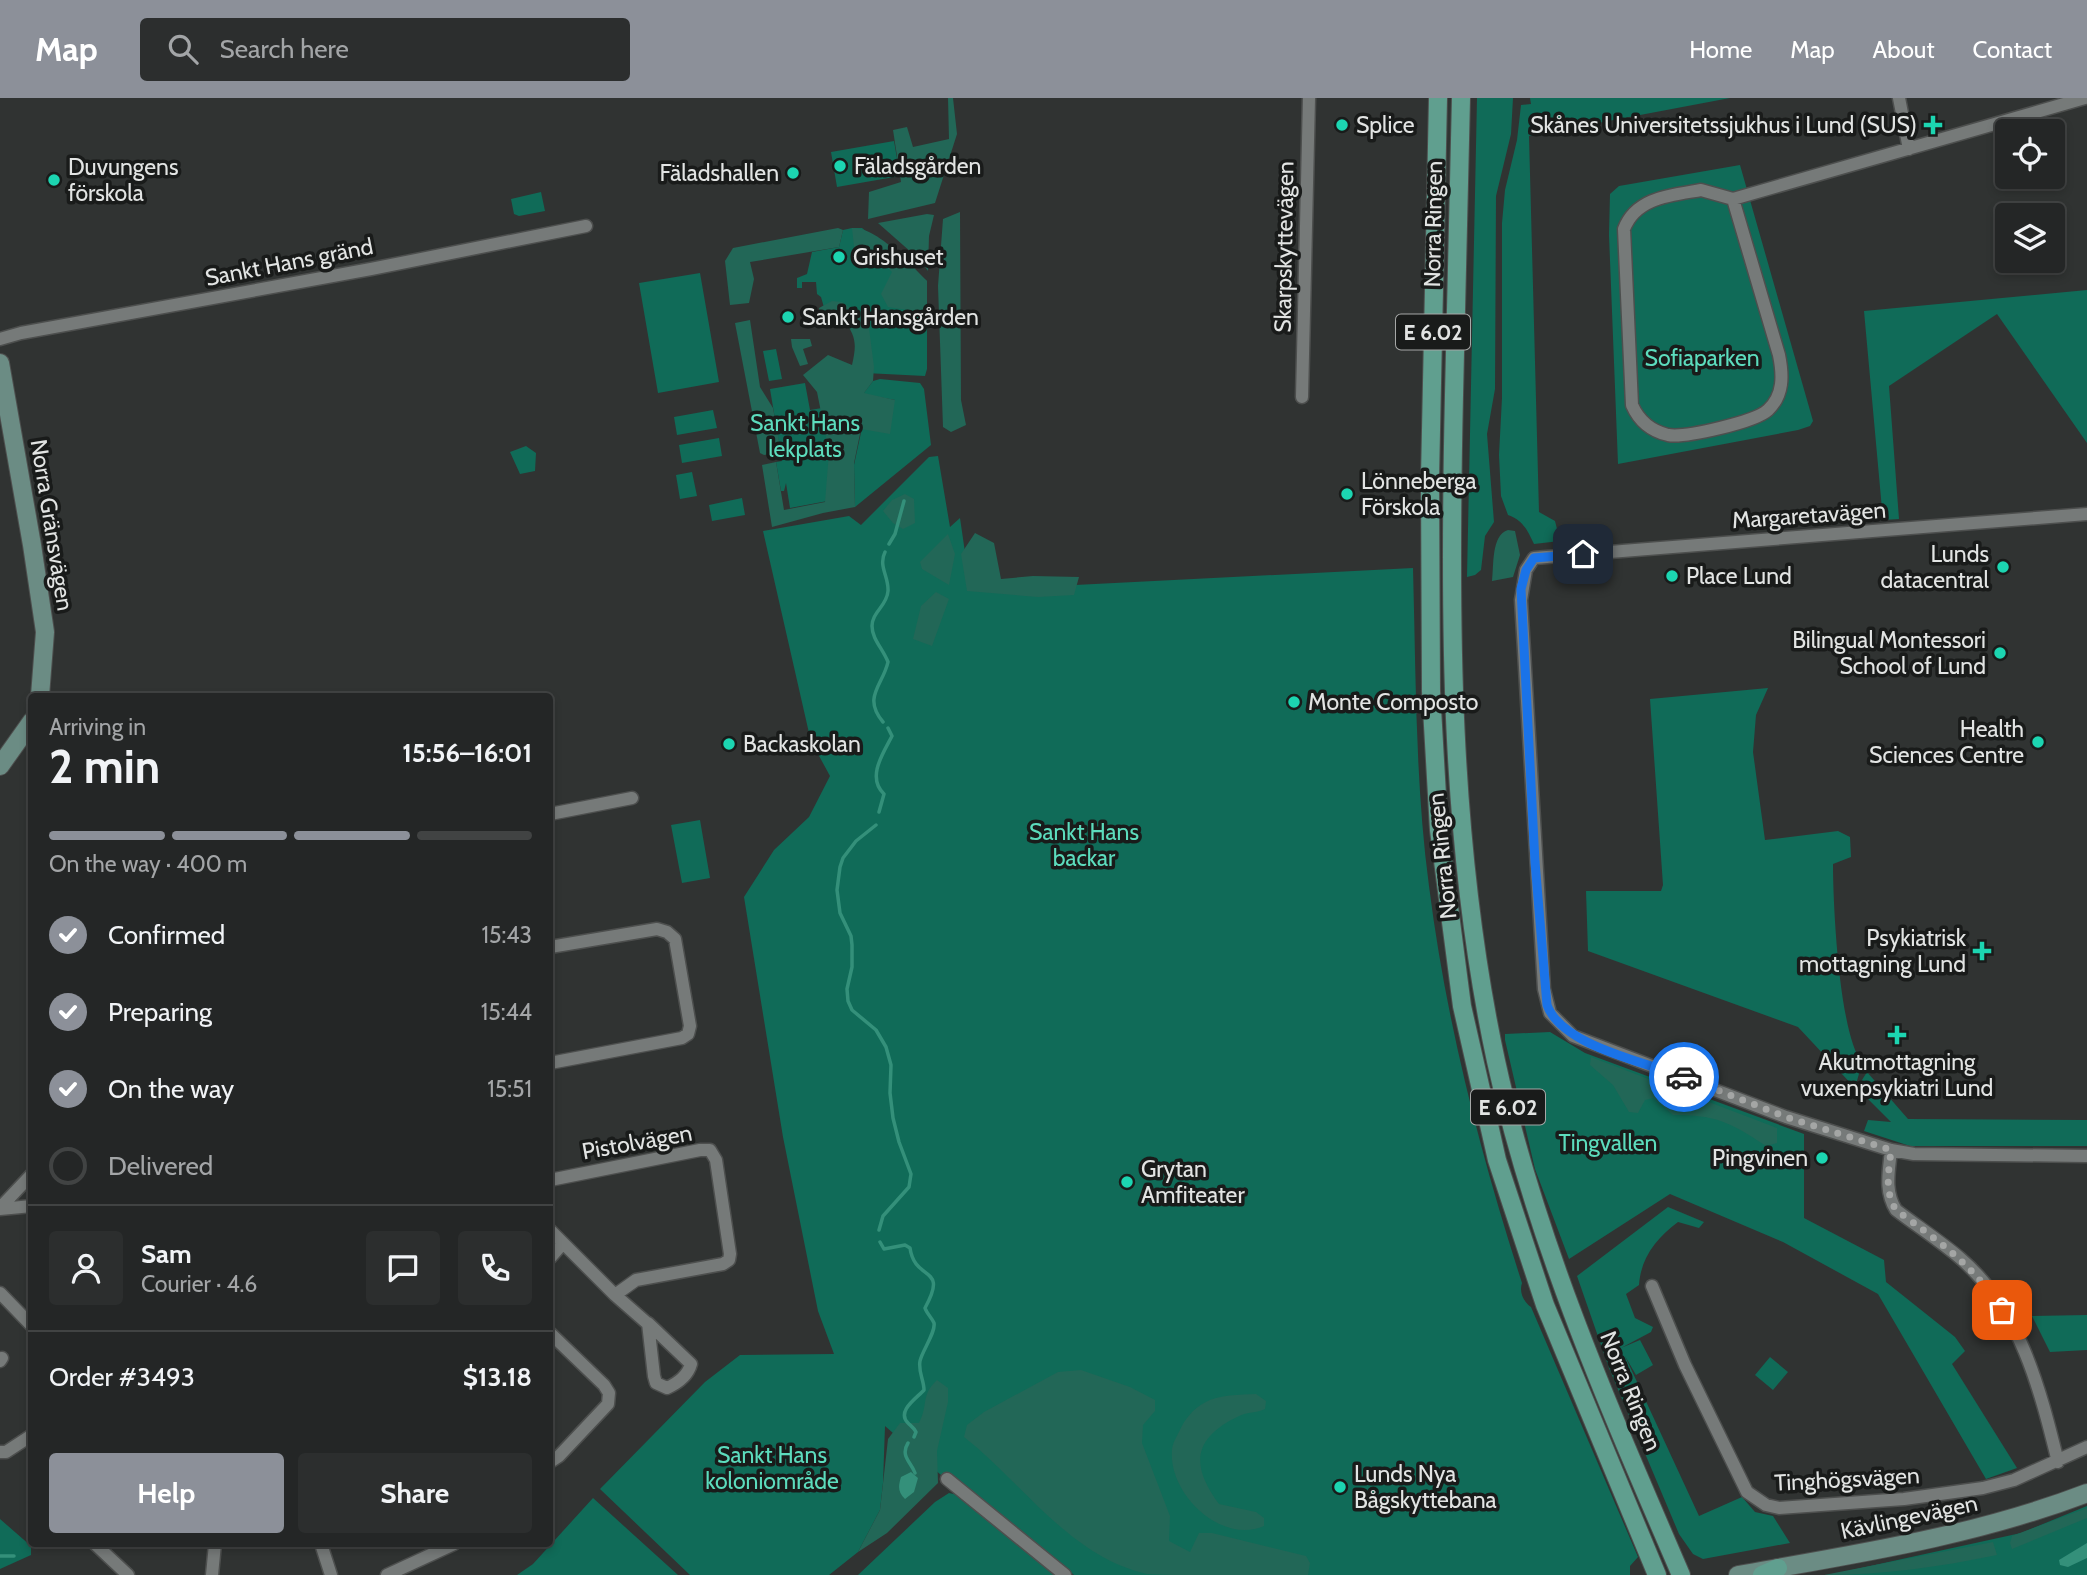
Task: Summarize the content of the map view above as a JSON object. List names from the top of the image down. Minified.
{"streets":{"main road":["Norra Ringen","E 6.02"],"street":["Skarpskyttevägen","Sankt Hans gränd","Margaretavägen","Norra Gränsvägen","Pistolvägen","Tinghögsvägen","Kävlingevägen"]},"parks":["Sofiaparken","Sankt Hans lekplats","Sankt Hans backar","Tingvallen","Sankt Hans koloniområde"],"places":{"other":["Splice","Fäladsgården","Fäladshallen","Duvungens förskola","Grishuset","Sankt Hansgården","Lönneberga Förskola","Lunds datacentral","Place Lund","Bilingual Montessori School of Lund","Monte Composto","Health Sciences Centre","Backaskolan","Pingvinen","Grytan Amfiteater","Lunds Nya Bågskyttebana"],"health":["Skånes Universitetssjukhus i Lund (SUS)","Psykiatrisk mottagning Lund","Akutmottagning vuxenpsykiatri Lund"]},"page":{"header":"Map","search":"Search here","nav":["Home","Map","About","Contact"],"heading":["2 min","Arriving in","15:56–16:01"],"panel":["Sam","Courier · 4.6","Order #3493","$13.18"],"bar":"On the way · 400 m","list":[["Confirmed","15:43"],["Preparing","15:44"],["On the way","15:51"],"Delivered"],"buttons":["Help","Share"]}}
